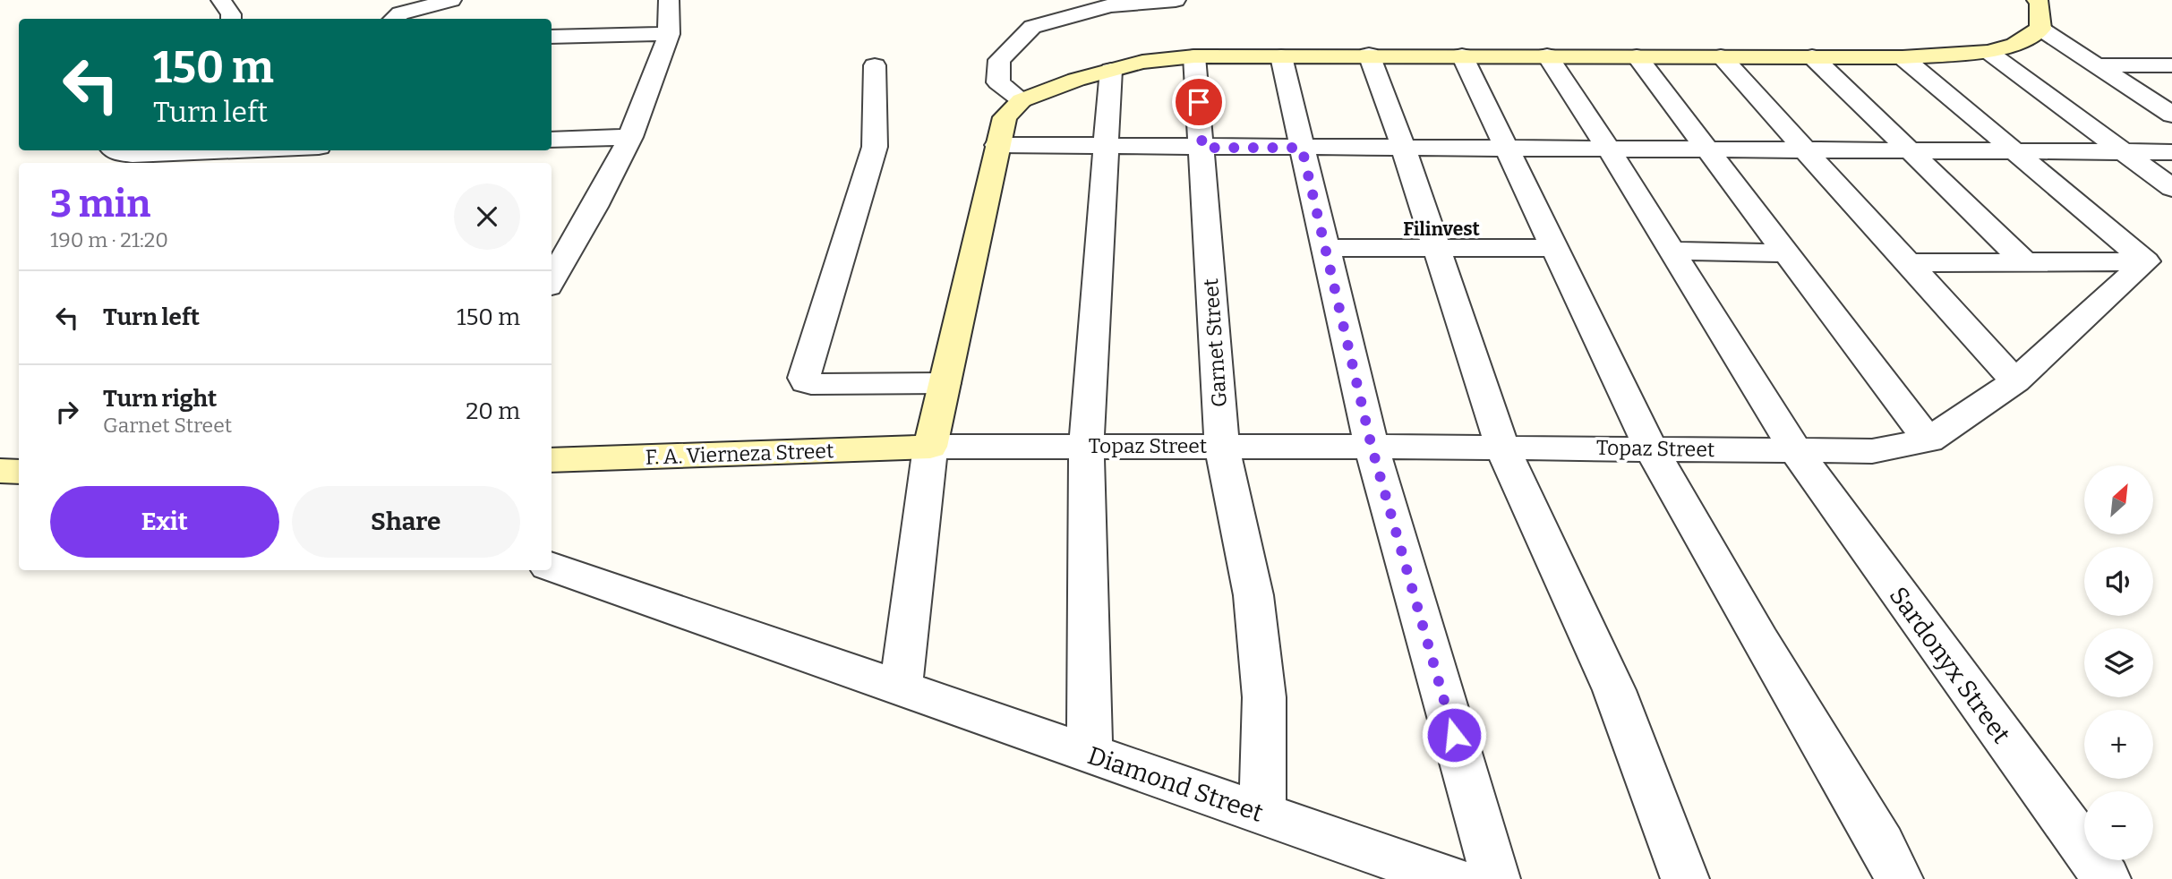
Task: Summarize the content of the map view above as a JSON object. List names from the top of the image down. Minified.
{"streets":{"street":["Garnet Street","Topaz Street","F. A. Vierneza Street","Sardonyx Street","Diamond Street"]},"crossings":[["Garnet Street","Topaz Street"],["Garnet Street","Diamond Street"],["Topaz Street","F. A. Vierneza Street"],["Topaz Street","Sardonyx Street"]],"districts":["Filinvest"],"north":"top right","page":{"turn":["150 m","Turn left"],"heading":["3 min","190 m · 21:20"],"list":[{"name":"Turn left","value":"150 m"},{"name":"Turn right","note":"Garnet Street","value":"20 m"}],"map_buttons":["+","−"],"buttons":["Exit","Share"]}}
